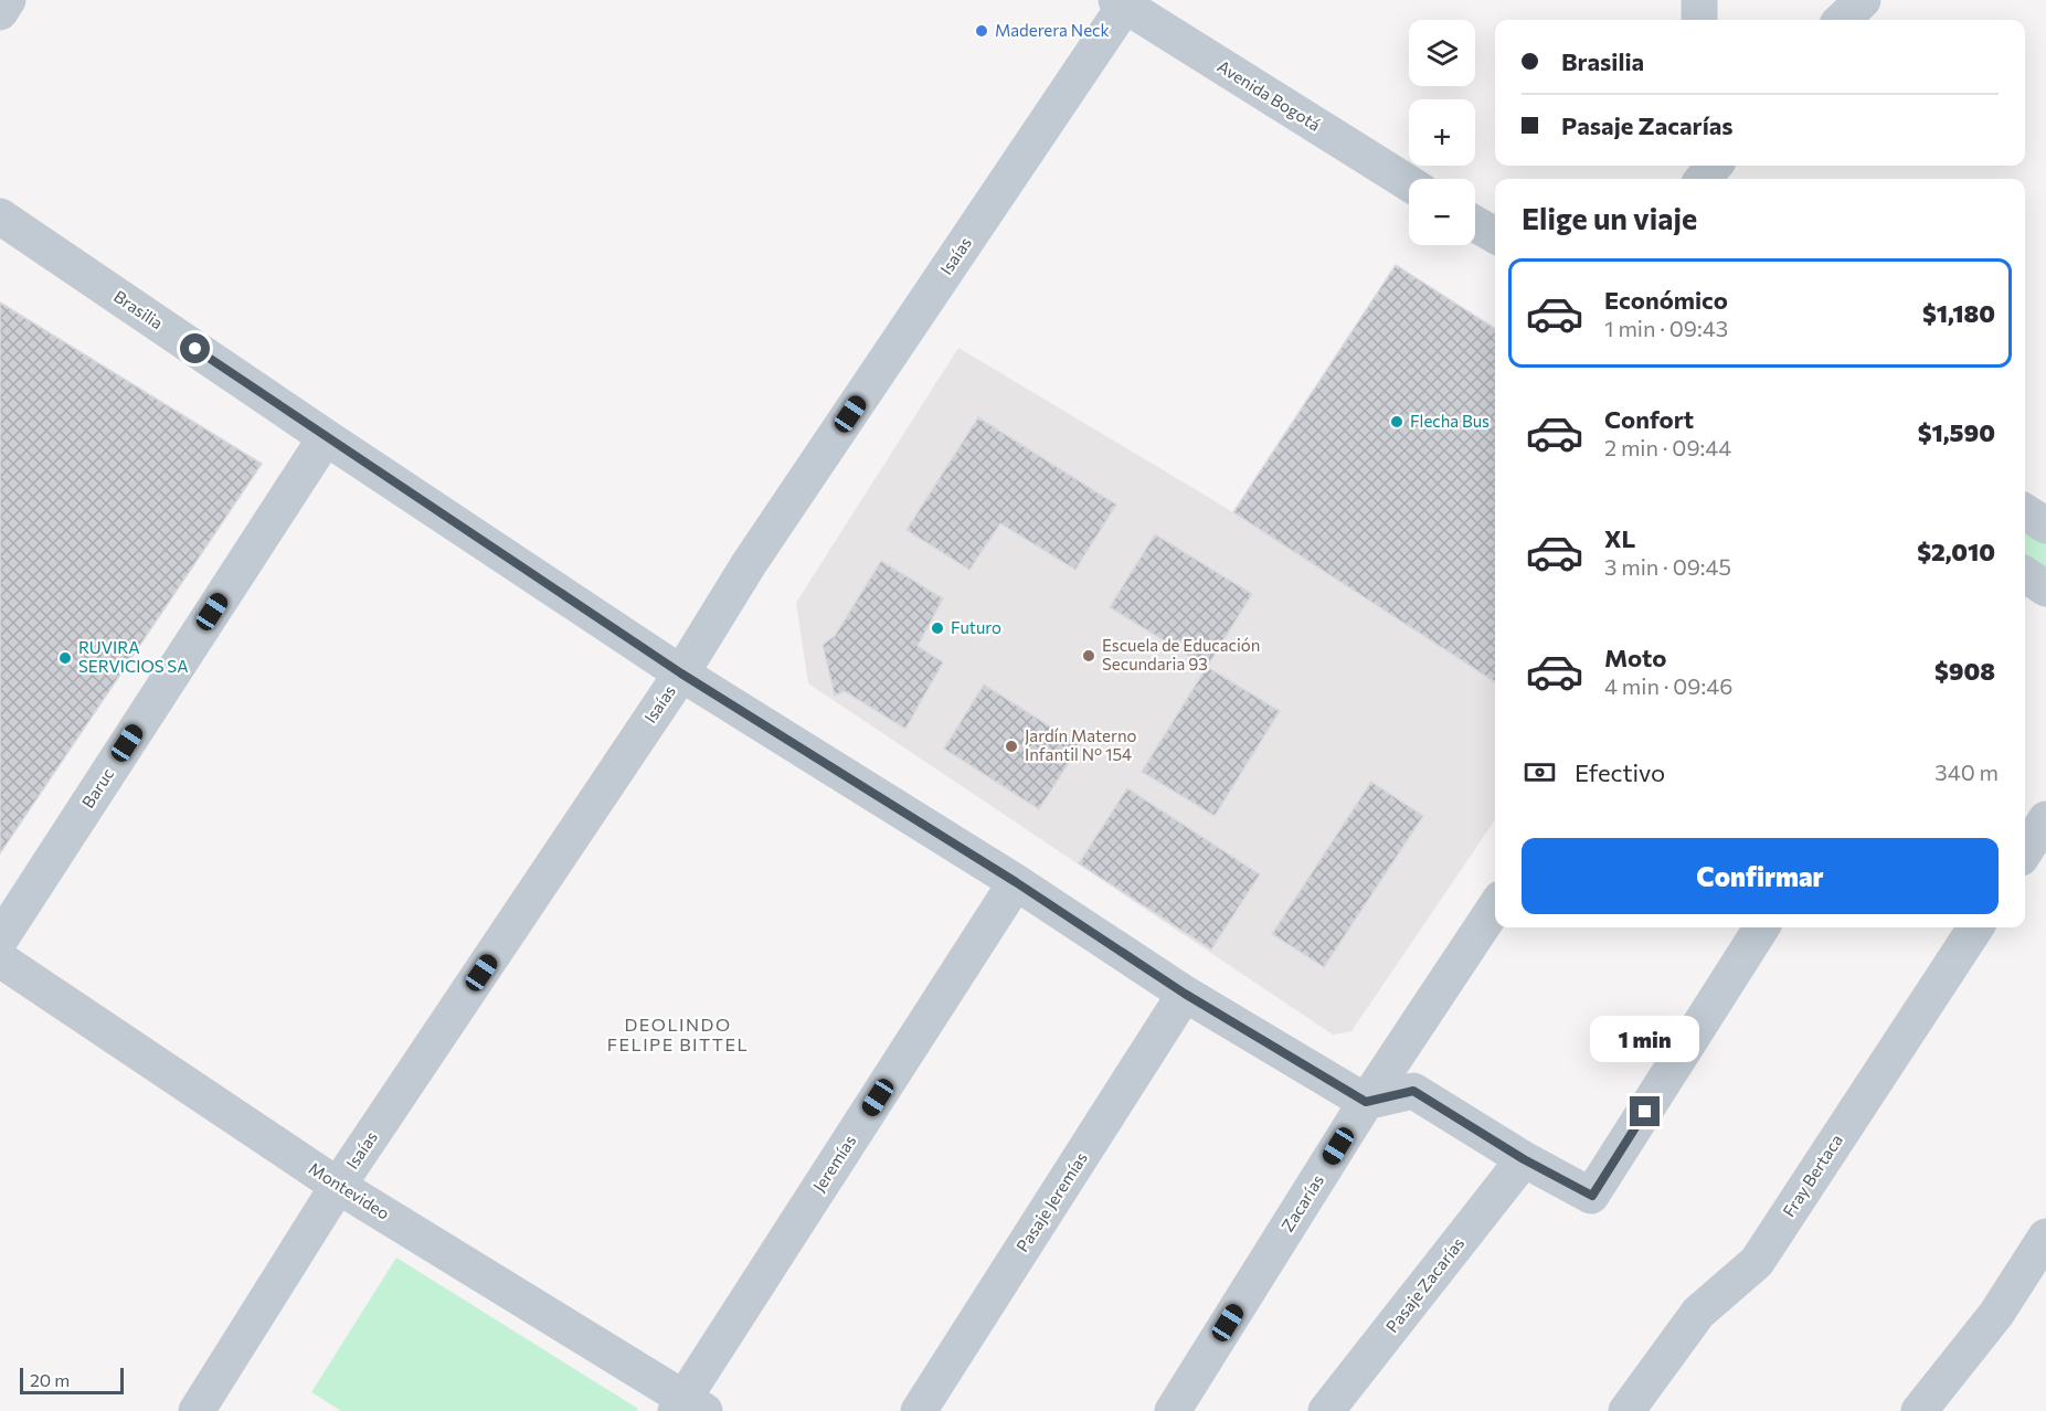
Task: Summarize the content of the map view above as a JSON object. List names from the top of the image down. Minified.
{"streets":{"street":["Avenida Bogotá","Isaías","Brasilia","Baruc","Jeremías","Fray Bertaca","Montevideo","Pasaje Jeremías","Zacarías","Pasaje Zacarías"]},"crossings":[["Avenida Bogotá","Isaías"],["Isaías","Brasilia"],["Isaías","Montevideo"],["Brasilia","Baruc"],["Brasilia","Jeremías"],["Brasilia","Pasaje Jeremías"],["Brasilia","Zacarías"],["Jeremías","Montevideo"]],"districts":["DEOLINDO FELIPE BITTEL"],"places":["Maderera Neck","Flecha Bus","Futuro","Escuela de Educación Secundaria 93","RUVIRA SERVICIOS SA","Jardín Materno Infantil N° 154"],"scale_bar":"20 m","page":{"map_buttons":["+","−"],"banner":["Brasilia","Pasaje Zacarías"],"heading":"Elige un viaje","list":[{"name":"Económico","note":"1 min · 09:43","value":"$1,180"},{"name":"Confort","note":"2 min · 09:44","value":"$1,590"},{"name":"XL","note":"3 min · 09:45","value":"$2,010"},{"name":"Moto","note":"4 min · 09:46","value":"$908"}],"pay":["Efectivo","340 m"],"buttons":"Confirmar","bubble":"1 min","scale":"20 m"}}
